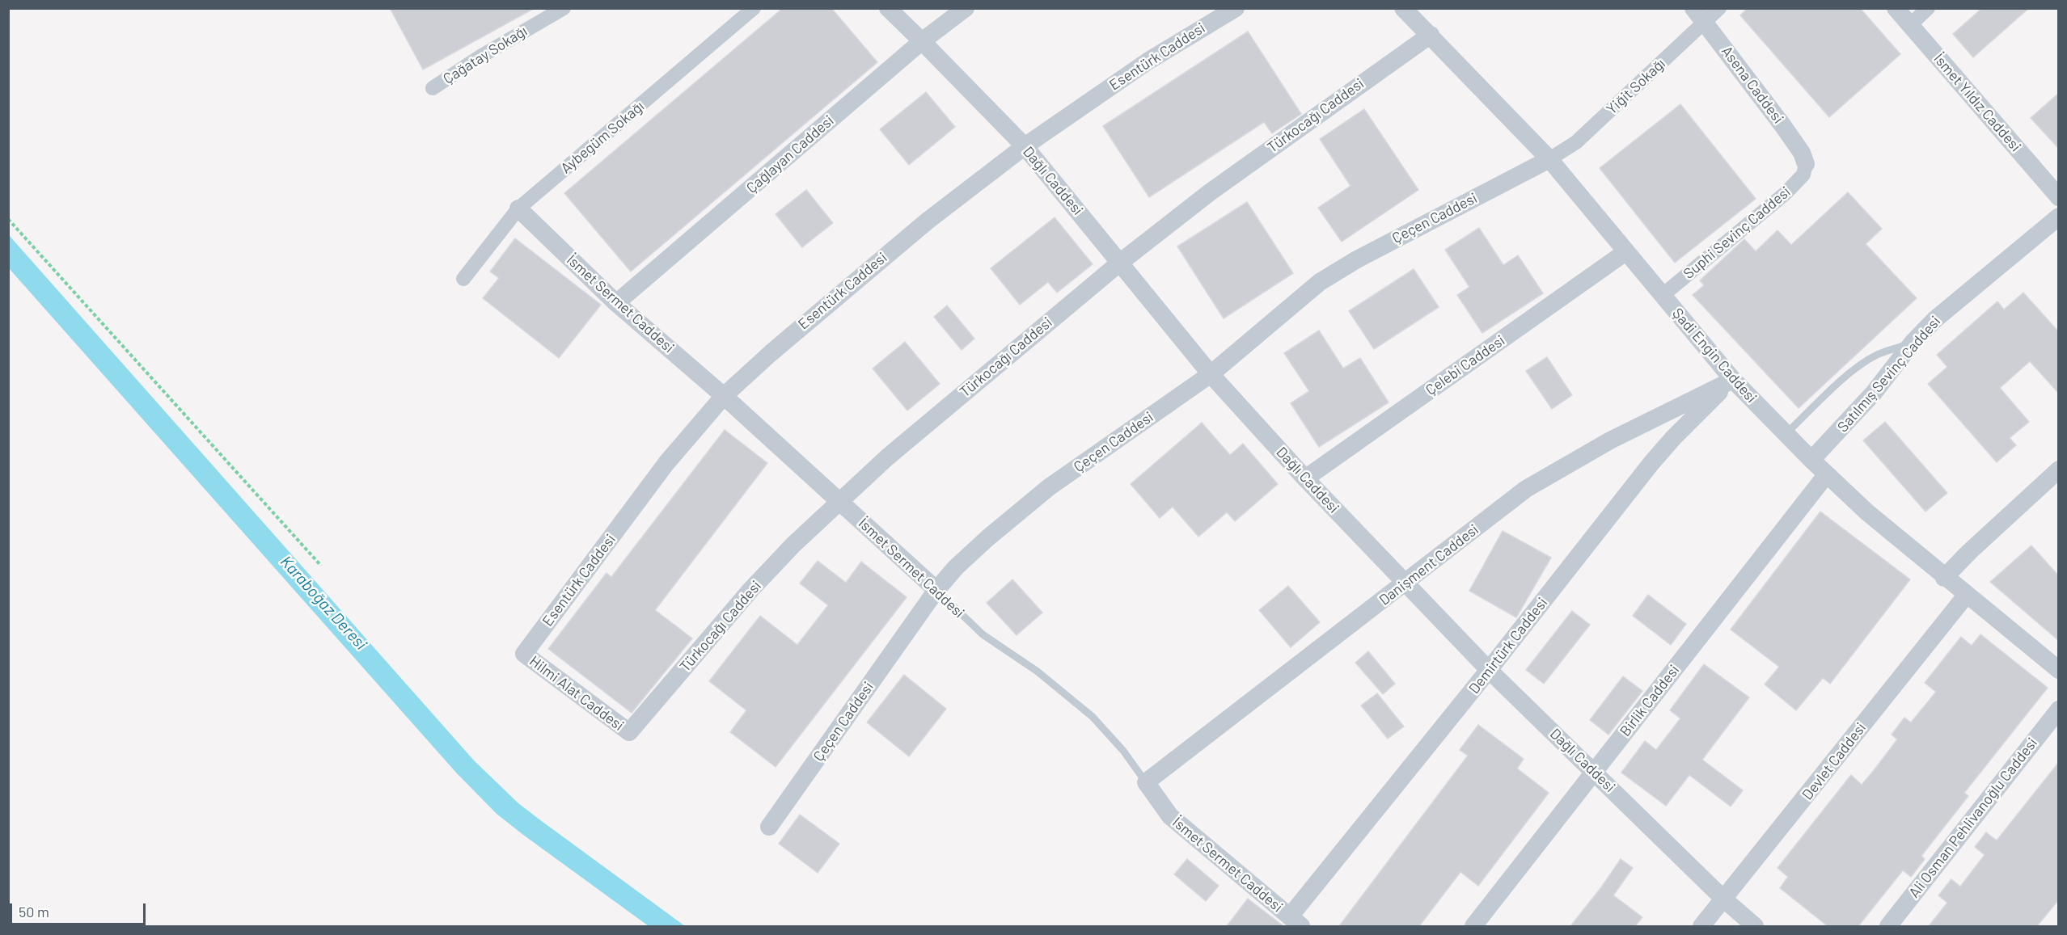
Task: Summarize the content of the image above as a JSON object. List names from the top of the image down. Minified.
{"streets":{"street":["Çağatay Sokağı","Esentürk Caddesi","Asena Caddesi","Yiğit Sokağı","İsmet Yıldız Caddesi","Türkocağı Caddesi","Aybegüm Sokağı","Çağlayan Caddesi","Dağlı Caddesi","Çeçen Caddesi","Suphi Sevinç Caddesi","İsmet Sermet Caddesi","Şadi Engin Caddesi","Çelebi Caddesi","Satılmış Sevinç Caddesi","Danişment Caddesi","Demirtürk Caddesi","Hilmi Alat Caddesi","Birlik Caddesi","Devlet Caddesi","Ali Osman Pehlivanoğlu Caddesi"]},"crossings":[["Esentürk Caddesi","Dağlı Caddesi"],["Esentürk Caddesi","İsmet Sermet Caddesi"],["Esentürk Caddesi","Hilmi Alat Caddesi"],["Asena Caddesi","Yiğit Sokağı"],["Asena Caddesi","Suphi Sevinç Caddesi"],["Yiğit Sokağı","Çeçen Caddesi"],["Yiğit Sokağı","Şadi Engin Caddesi"],["Türkocağı Caddesi","Dağlı Caddesi"],["Türkocağı Caddesi","İsmet Sermet Caddesi"],["Türkocağı Caddesi","Şadi Engin Caddesi"],["Türkocağı Caddesi","Hilmi Alat Caddesi"],["Aybegüm Sokağı","İsmet Sermet Caddesi"],["Çağlayan Caddesi","Dağlı Caddesi"],["Çağlayan Caddesi","İsmet Sermet Caddesi"],["Dağlı Caddesi","Çeçen Caddesi"],["Dağlı Caddesi","Çelebi Caddesi"],["Dağlı Caddesi","Danişment Caddesi"],["Dağlı Caddesi","Demirtürk Caddesi"],["Dağlı Caddesi","Birlik Caddesi"],["Dağlı Caddesi","Devlet Caddesi"],["Çeçen Caddesi","İsmet Sermet Caddesi"],["Çeçen Caddesi","Şadi Engin Caddesi"],["Suphi Sevinç Caddesi","Şadi Engin Caddesi"],["İsmet Sermet Caddesi","Danişment Caddesi"],["İsmet Sermet Caddesi","Demirtürk Caddesi"],["Şadi Engin Caddesi","Çelebi Caddesi"],["Şadi Engin Caddesi","Satılmış Sevinç Caddesi"],["Şadi Engin Caddesi","Danişment Caddesi"],["Şadi Engin Caddesi","Demirtürk Caddesi"],["Şadi Engin Caddesi","Birlik Caddesi"],["Şadi Engin Caddesi","Devlet Caddesi"],["Danişment Caddesi","Demirtürk Caddesi"]],"water":["Karaboğaz Deresi"],"scale_bar":"50 m"}
